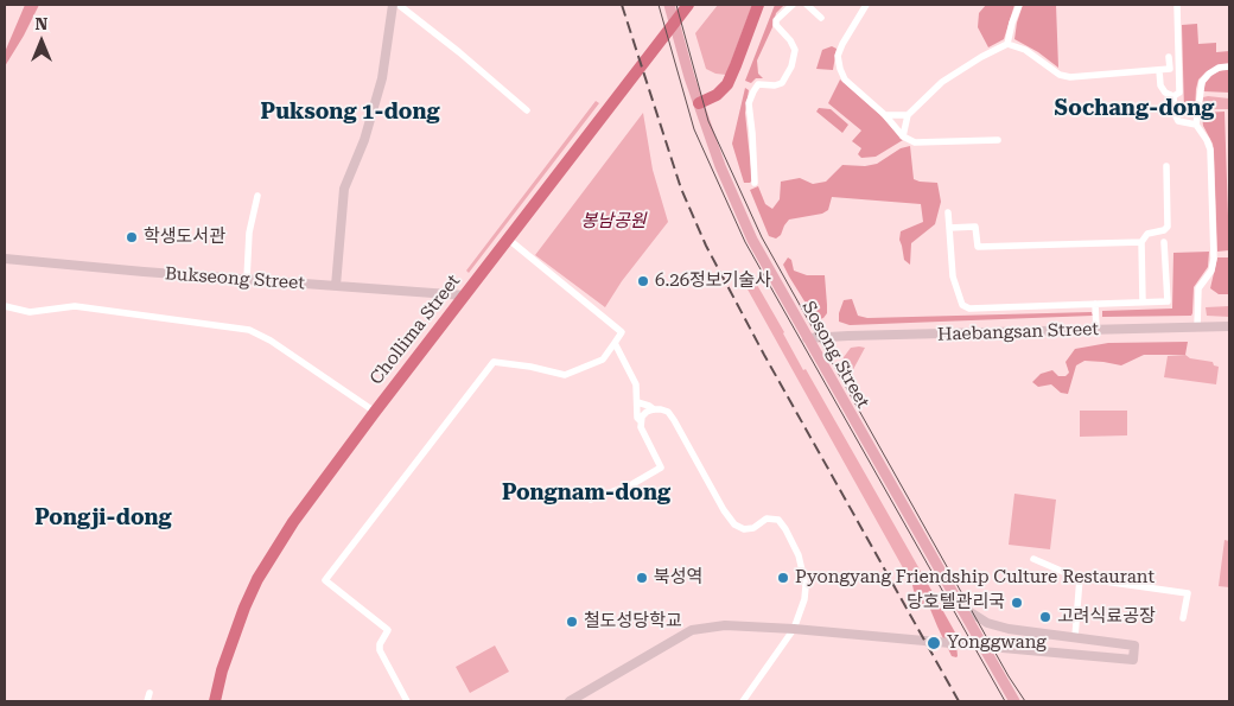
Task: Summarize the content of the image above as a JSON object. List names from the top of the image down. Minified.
{"streets":{"highway":["Chollima Street"],"main road":["Sosong Street"],"street":["Bukseong Street","Haebangsan Street"]},"crossings":[["Bukseong Street","Chollima Street"],["Haebangsan Street","Sosong Street"]],"districts":["Sochang-dong","Puksong 1-dong","Pongnam-dong","Pongji-dong"],"parks":["봉남공원"],"places":["학생도서관","6.26정보기술사","북성역","Pyongyang Friendship Culture Restaurant","당호텔관리국","고려식료공장","철도성당학교","Yonggwang"],"north":"top"}
